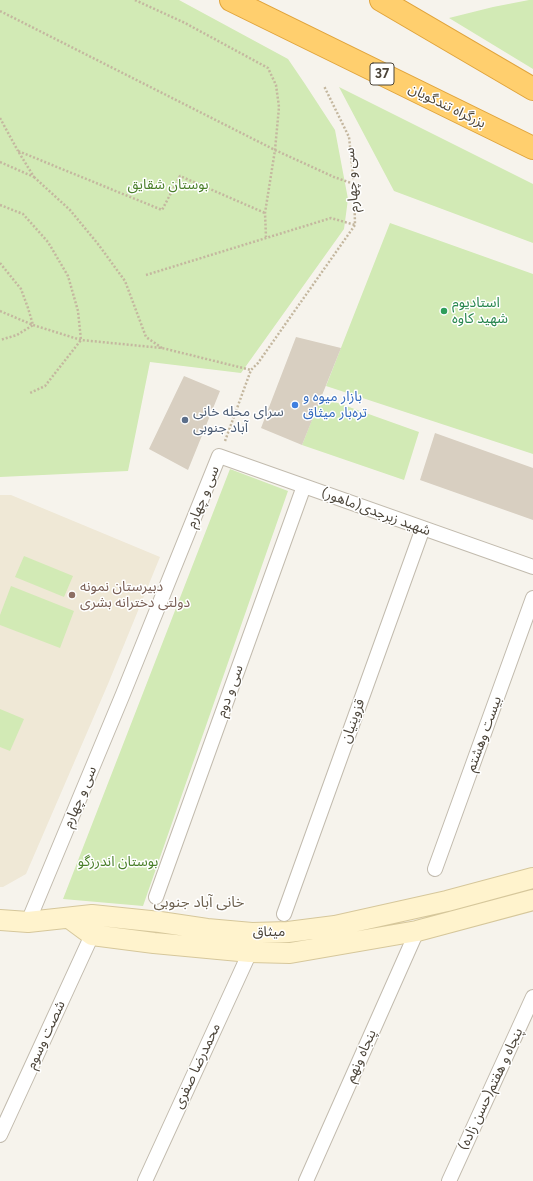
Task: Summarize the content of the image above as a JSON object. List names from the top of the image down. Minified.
{"streets":{"highway":["37","بزرگراه تندگویان"],"street":["سی و چهارم","شهید زبرجدی(ماهور)","سی و دوم","قزوینیان","بیست وهشتم","میثاق","شصت وسوم","پنجاه ونهم","محمدرضا صفری","(حسن زاده)پنجاه و هفتم"]},"crossings":[["سی و چهارم","شهید زبرجدی(ماهور)"],["سی و چهارم","میثاق"],["شهید زبرجدی(ماهور)","سی و دوم"],["شهید زبرجدی(ماهور)","قزوینیان"],["میثاق","شصت وسوم"],["میثاق","پنجاه ونهم"],["میثاق","محمدرضا صفری"]],"districts":["خانی آباد جنوبی"],"parks":["بوستان شقایق","بوستان اندرزگو"],"places":["استادیوم شهید کاوه","بازار میوه و تره‌بار میثاق","سرای محله خانی آباد جنوبی","دبیرستان نمونه دولتی دخترانه بشری"]}
